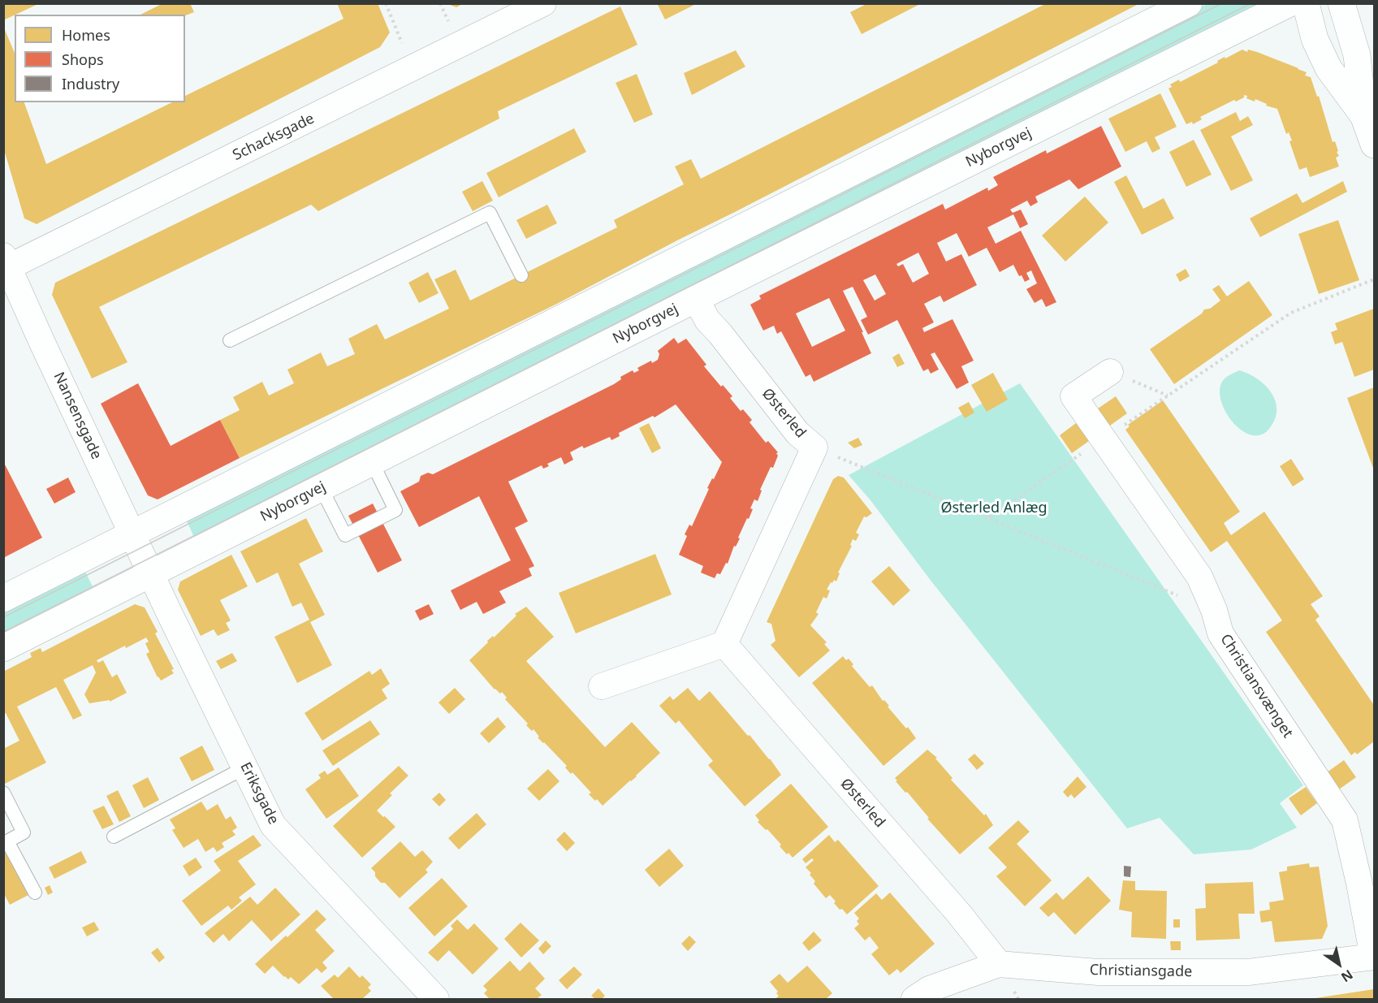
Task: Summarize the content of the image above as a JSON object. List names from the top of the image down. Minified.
{"streets":{"street":["Schacksgade","Nyborgvej","Østerled","Nansensgade","Christiansvænget","Eriksgade","Christiansgade"]},"crossings":[["Schacksgade","Nansensgade"],["Nyborgvej","Østerled"],["Nyborgvej","Nansensgade"],["Nyborgvej","Eriksgade"],["Østerled","Christiansgade"],["Nansensgade","Eriksgade"],["Christiansvænget","Christiansgade"]],"parks":["Østerled Anlæg"],"legend":["Homes","Shops","Industry"],"north":"bottom right"}
